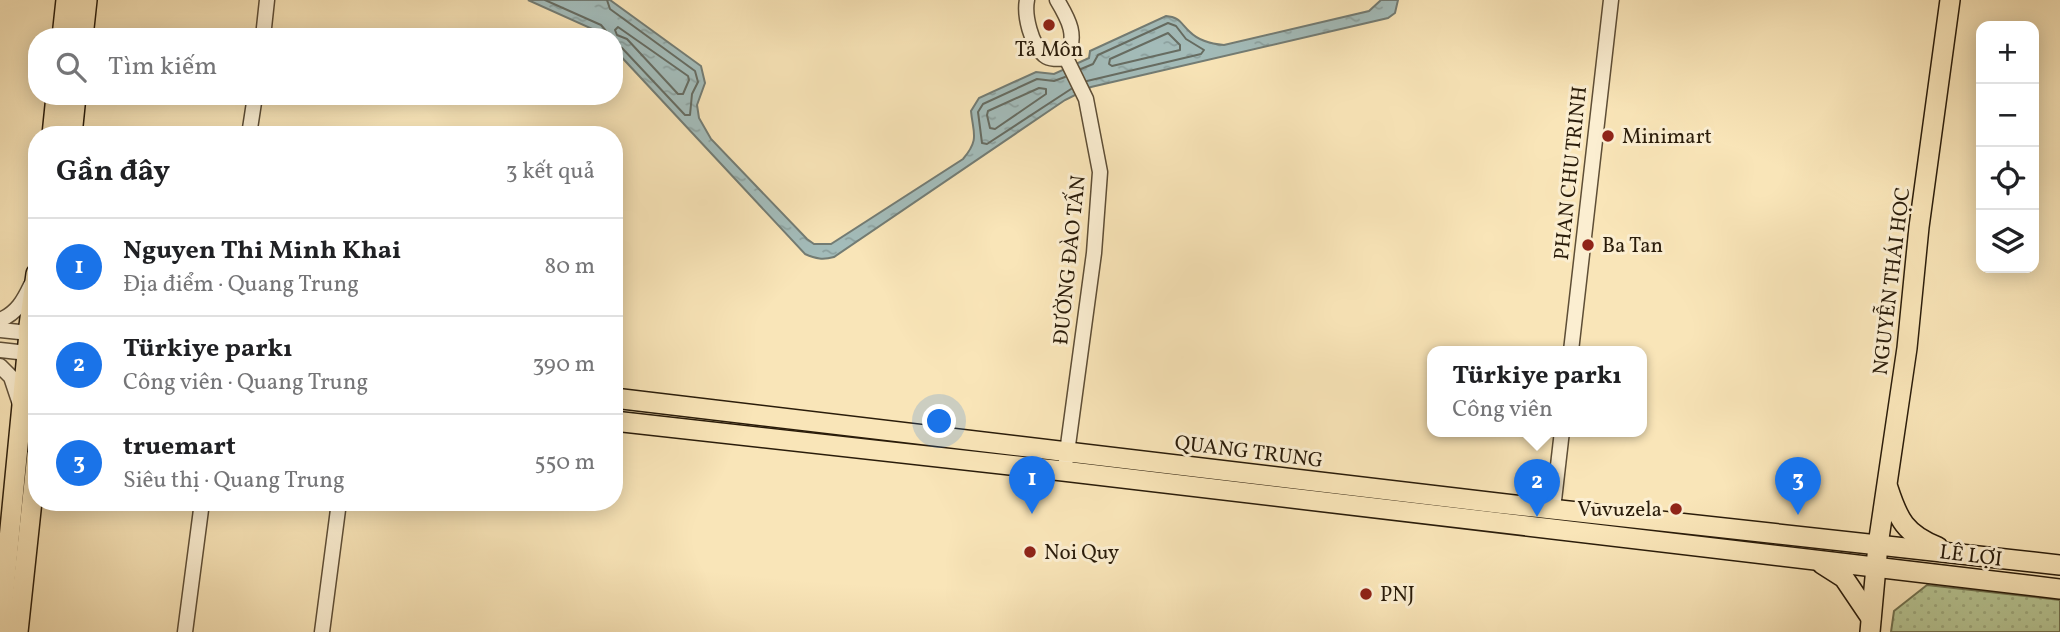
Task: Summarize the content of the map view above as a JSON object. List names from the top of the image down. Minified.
{"streets":{"main road":["NGUYỄN THÁI HỌC","QUANG TRUNG","LÊ LỢI"],"street":["PHAN CHU TRINH","ĐƯỜNG ĐÀO TẤN"]},"crossings":[["ĐƯỜNG ĐÀO TẤN","QUANG TRUNG"],["NGUYỄN THÁI HỌC","QUANG TRUNG"],["NGUYỄN THÁI HỌC","LÊ LỢI"],["QUANG TRUNG","LÊ LỢI"]],"places":["Tả Môn","Minimart","Ba Tan","Vuvuzela","Noi Quy","PNJ"],"page":{"map_buttons":["+","−"],"search":"Tìm kiếm","heading":["Gần đây","3 kết quả"],"list":[{"mark":"1","name":"Nguyen Thi Minh Khai","note":"Địa điểm · Quang Trung","value":"80 m"},{"mark":"2","name":"Türkiye parkı","note":"Công viên · Quang Trung","value":"390 m"},{"mark":"3","name":"truemart","note":"Siêu thị · Quang Trung","value":"550 m"}],"popup":["Türkiye parkı","Công viên"],"pins":["1","3","2"]}}
